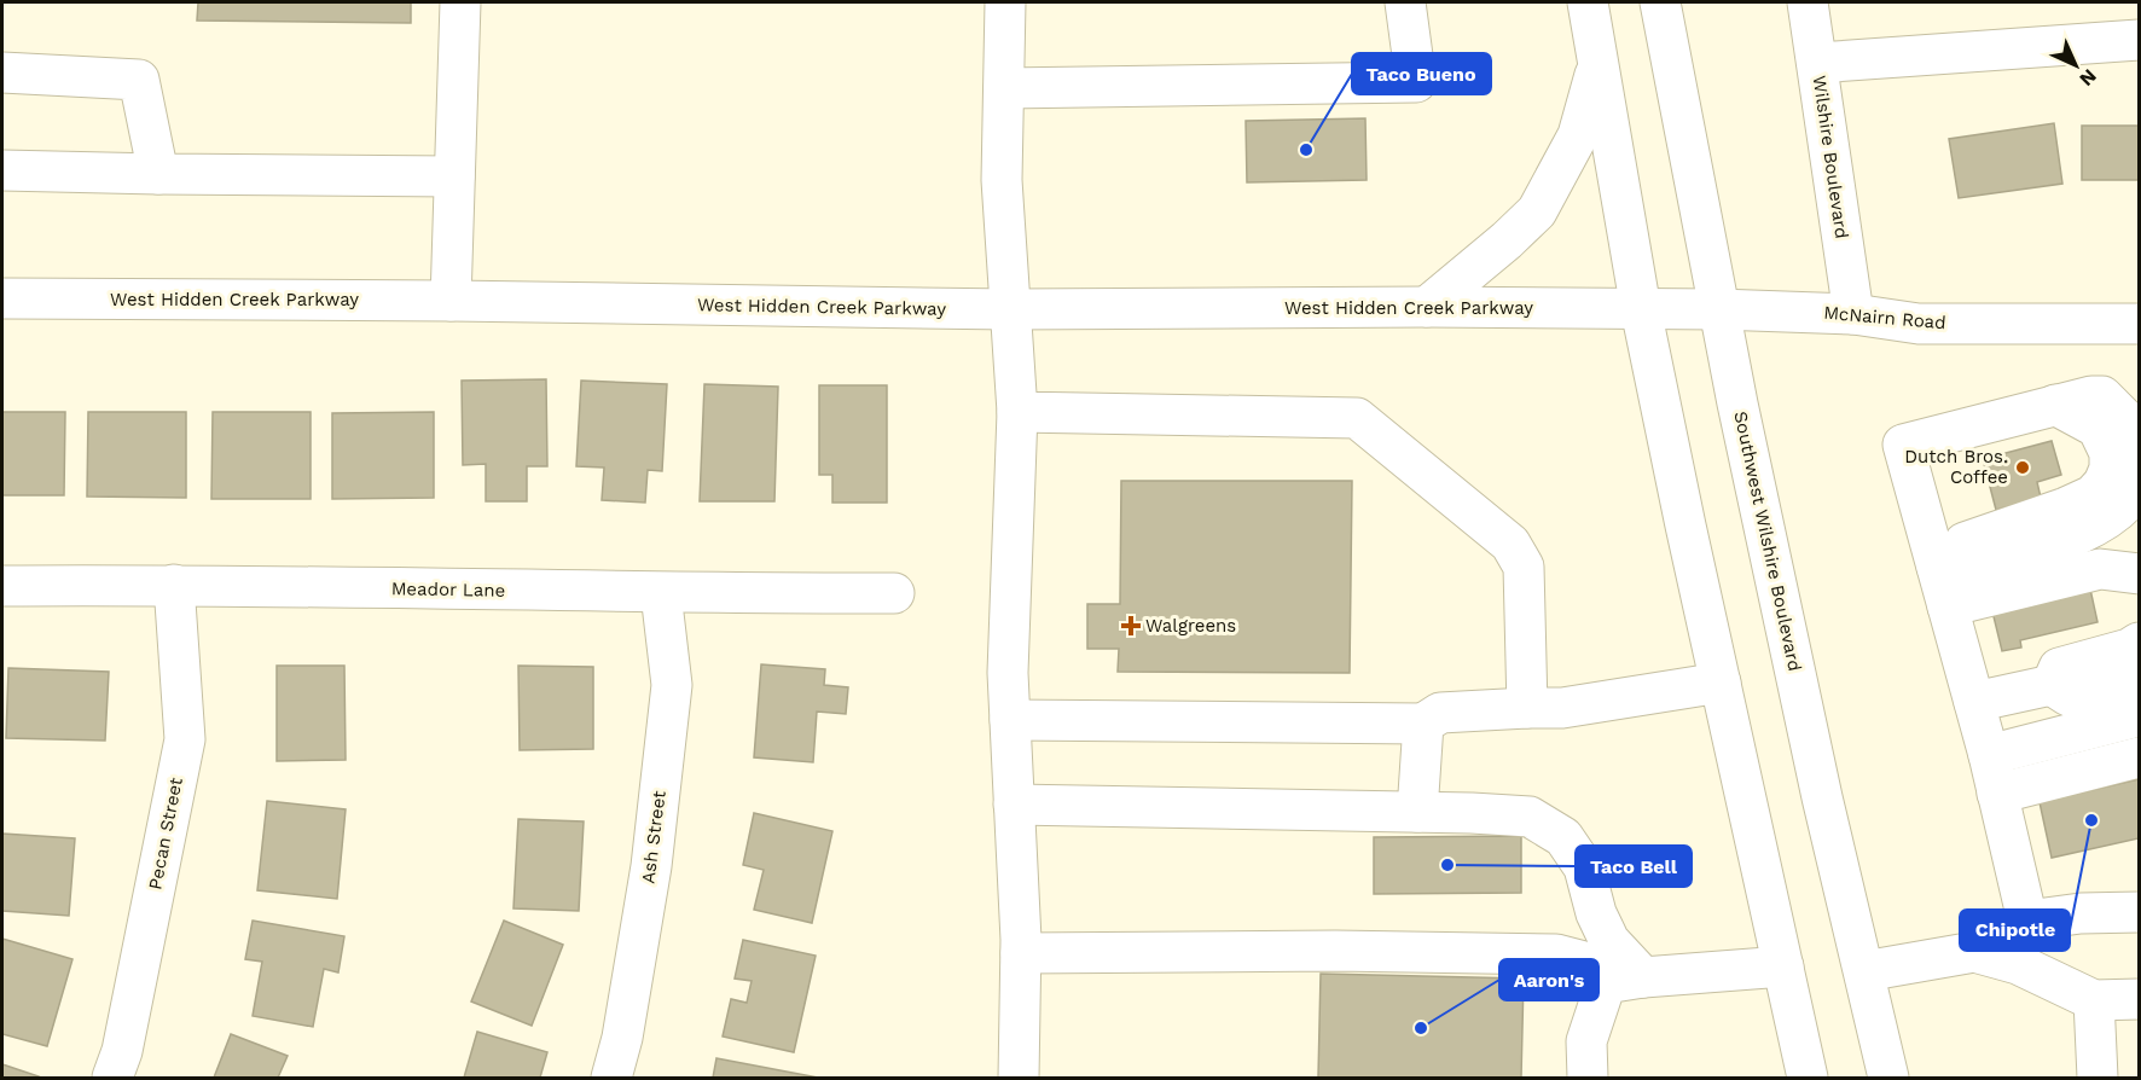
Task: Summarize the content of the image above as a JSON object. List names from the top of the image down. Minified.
{"streets":{"main road":["Wilshire Boulevard","West Hidden Creek Parkway","McNairn Road","Southwest Wilshire Boulevard","Meador Lane","Pecan Street","Ash Street"]},"crossings":[["Wilshire Boulevard","McNairn Road"],["West Hidden Creek Parkway","McNairn Road"],["West Hidden Creek Parkway","Southwest Wilshire Boulevard"],["McNairn Road","Southwest Wilshire Boulevard"],["Meador Lane","Pecan Street"],["Meador Lane","Ash Street"]],"places":{"other":["Taco Bueno","Dutch Bros. Coffee","Chipotle","Taco Bell","Aaron's"],"health":["Walgreens"]},"north":"bottom right"}
